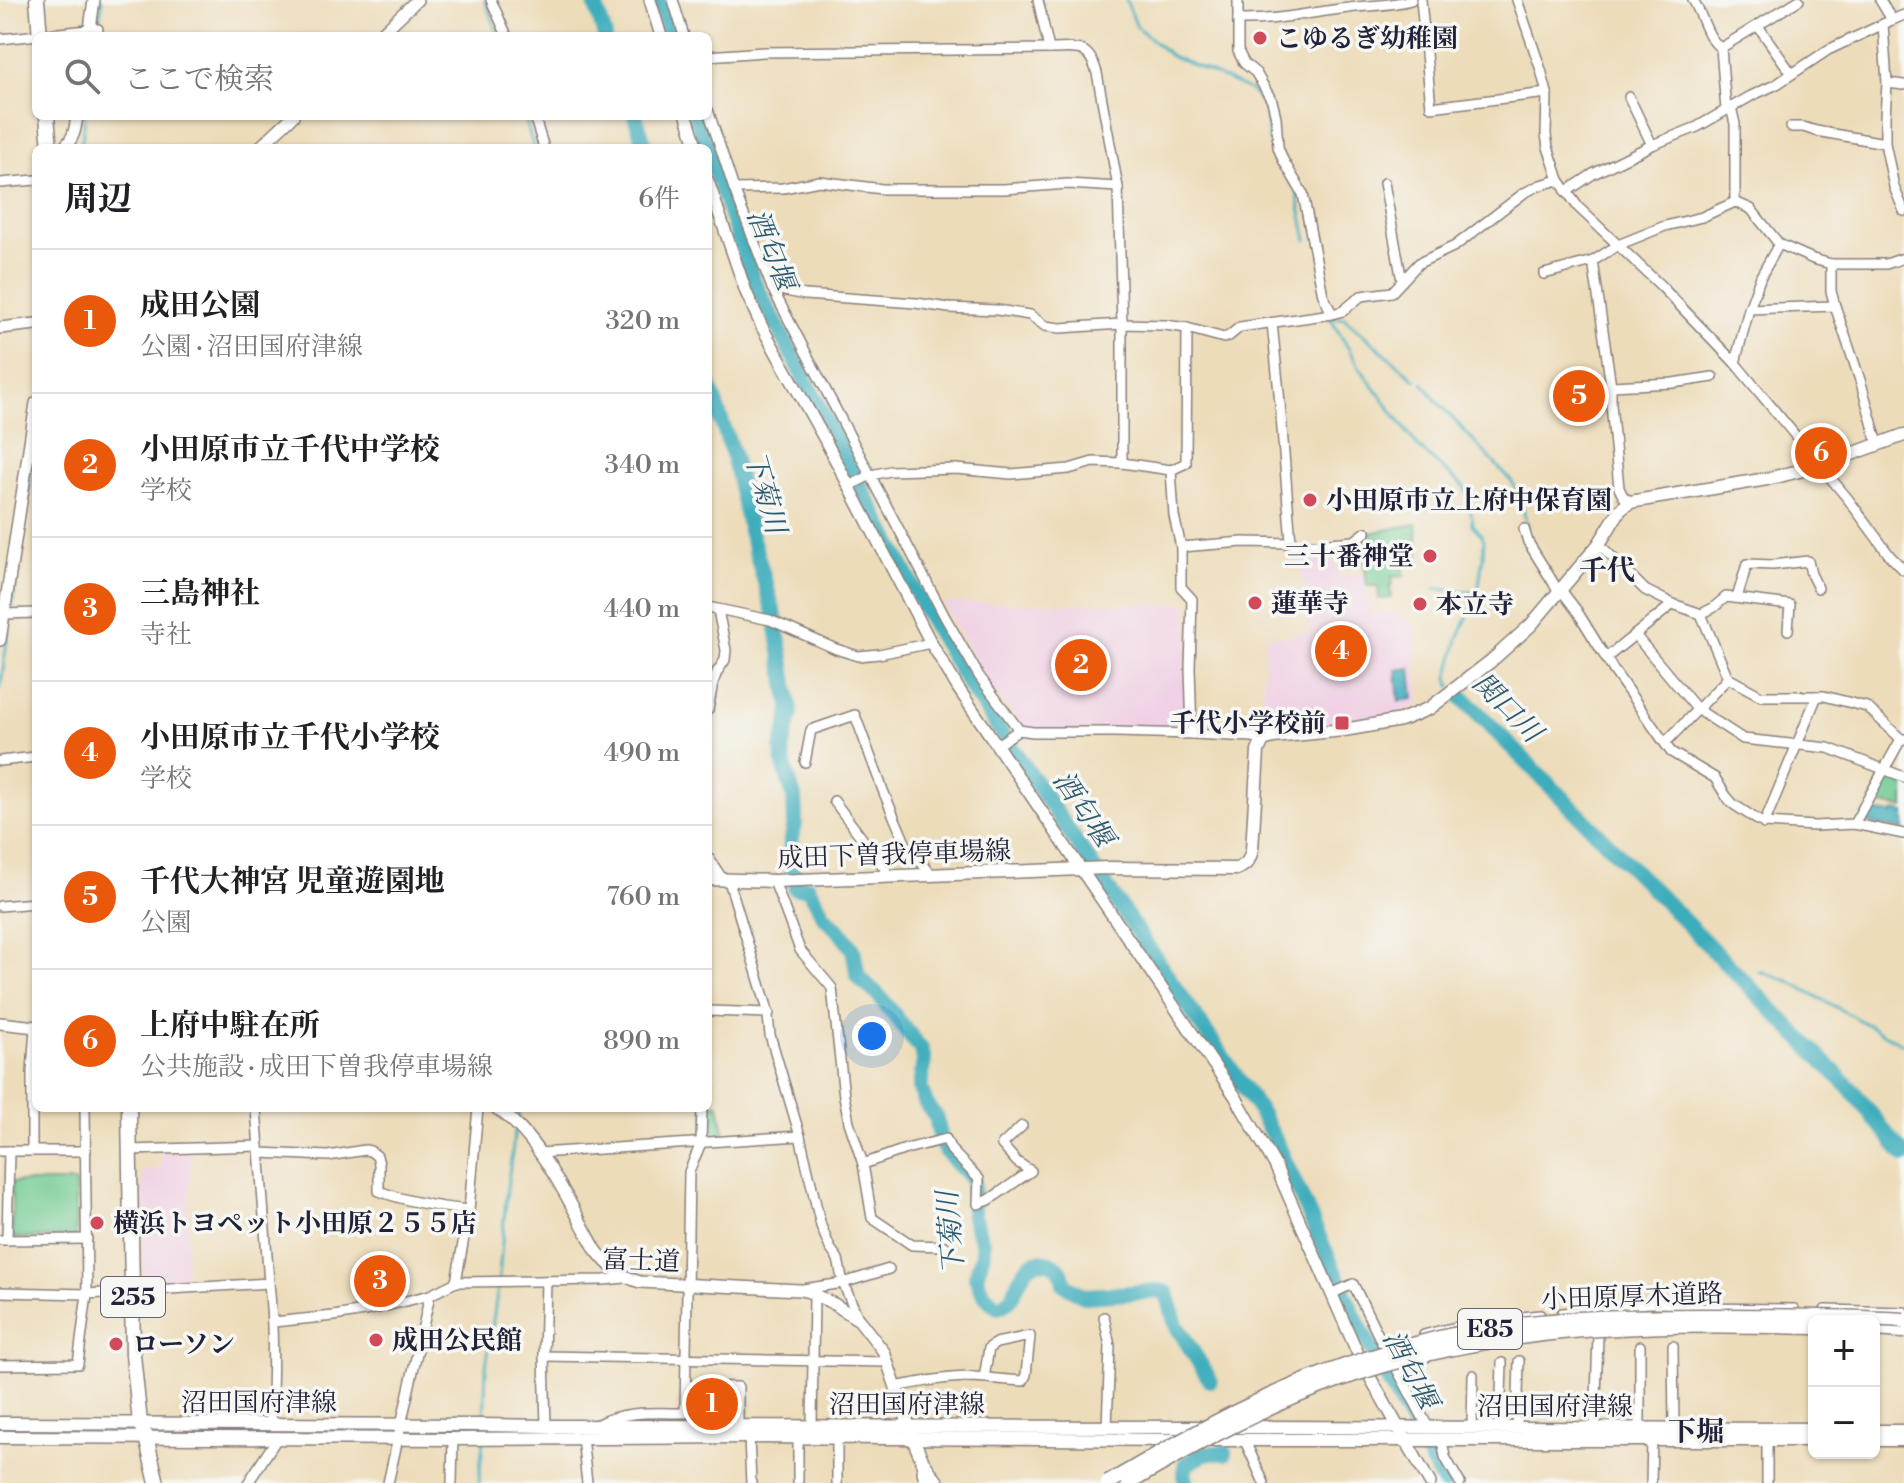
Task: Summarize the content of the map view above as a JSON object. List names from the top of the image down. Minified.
{"streets":{"highway":["小田原厚木道路","255","E85"],"main road":["成田下曽我停車場線","沼田国府津線"],"street":["富士道"]},"crossings":[["富士道","沼田国府津線"],["255","沼田国府津線"]],"districts":["千代","下堀"],"water":["酒匂堰","下菊川","関口川"],"places":{"other":["こゆるぎ幼稚園","小田原市立上府中保育園","三十番神堂","蓮華寺","本立寺","横浜トヨペット小田原２５５店","成田公民館","ローソン"],"transit":["千代小学校前"]},"page":{"search":"ここで検索","heading":["周辺","6件"],"list":[{"mark":"1","name":"成田公園","note":"公園 · 沼田国府津線","value":"320 m"},{"mark":"2","name":"小田原市立千代中学校","note":"学校","value":"340 m"},{"mark":"3","name":"三島神社","note":"寺社","value":"440 m"},{"mark":"4","name":"小田原市立千代小学校","note":"学校","value":"490 m"},{"mark":"5","name":"千代大神宮 児童遊園地","note":"公園","value":"760 m"},{"mark":"6","name":"上府中駐在所","note":"公共施設 · 成田下曽我停車場線","value":"890 m"}],"pins":["5","6","4","2","3","1"],"map_buttons":["+","−"]}}
